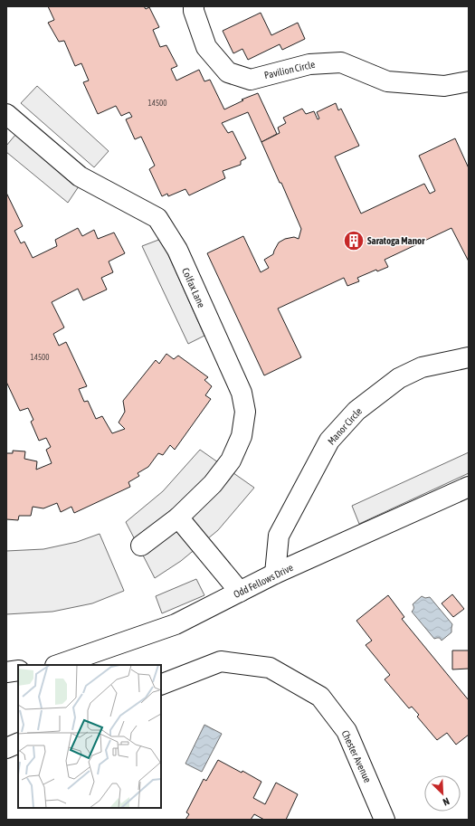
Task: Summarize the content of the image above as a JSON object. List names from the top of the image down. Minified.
{"streets":{"street":["Pavilion Circle","Colfax Lane","Manor Circle","Odd Fellows Drive","Chester Avenue"]},"crossings":[["Manor Circle","Odd Fellows Drive"]],"places":{"building":["Saratoga Manor"]},"house_numbers":["14500","14500"],"north":"bottom right"}
